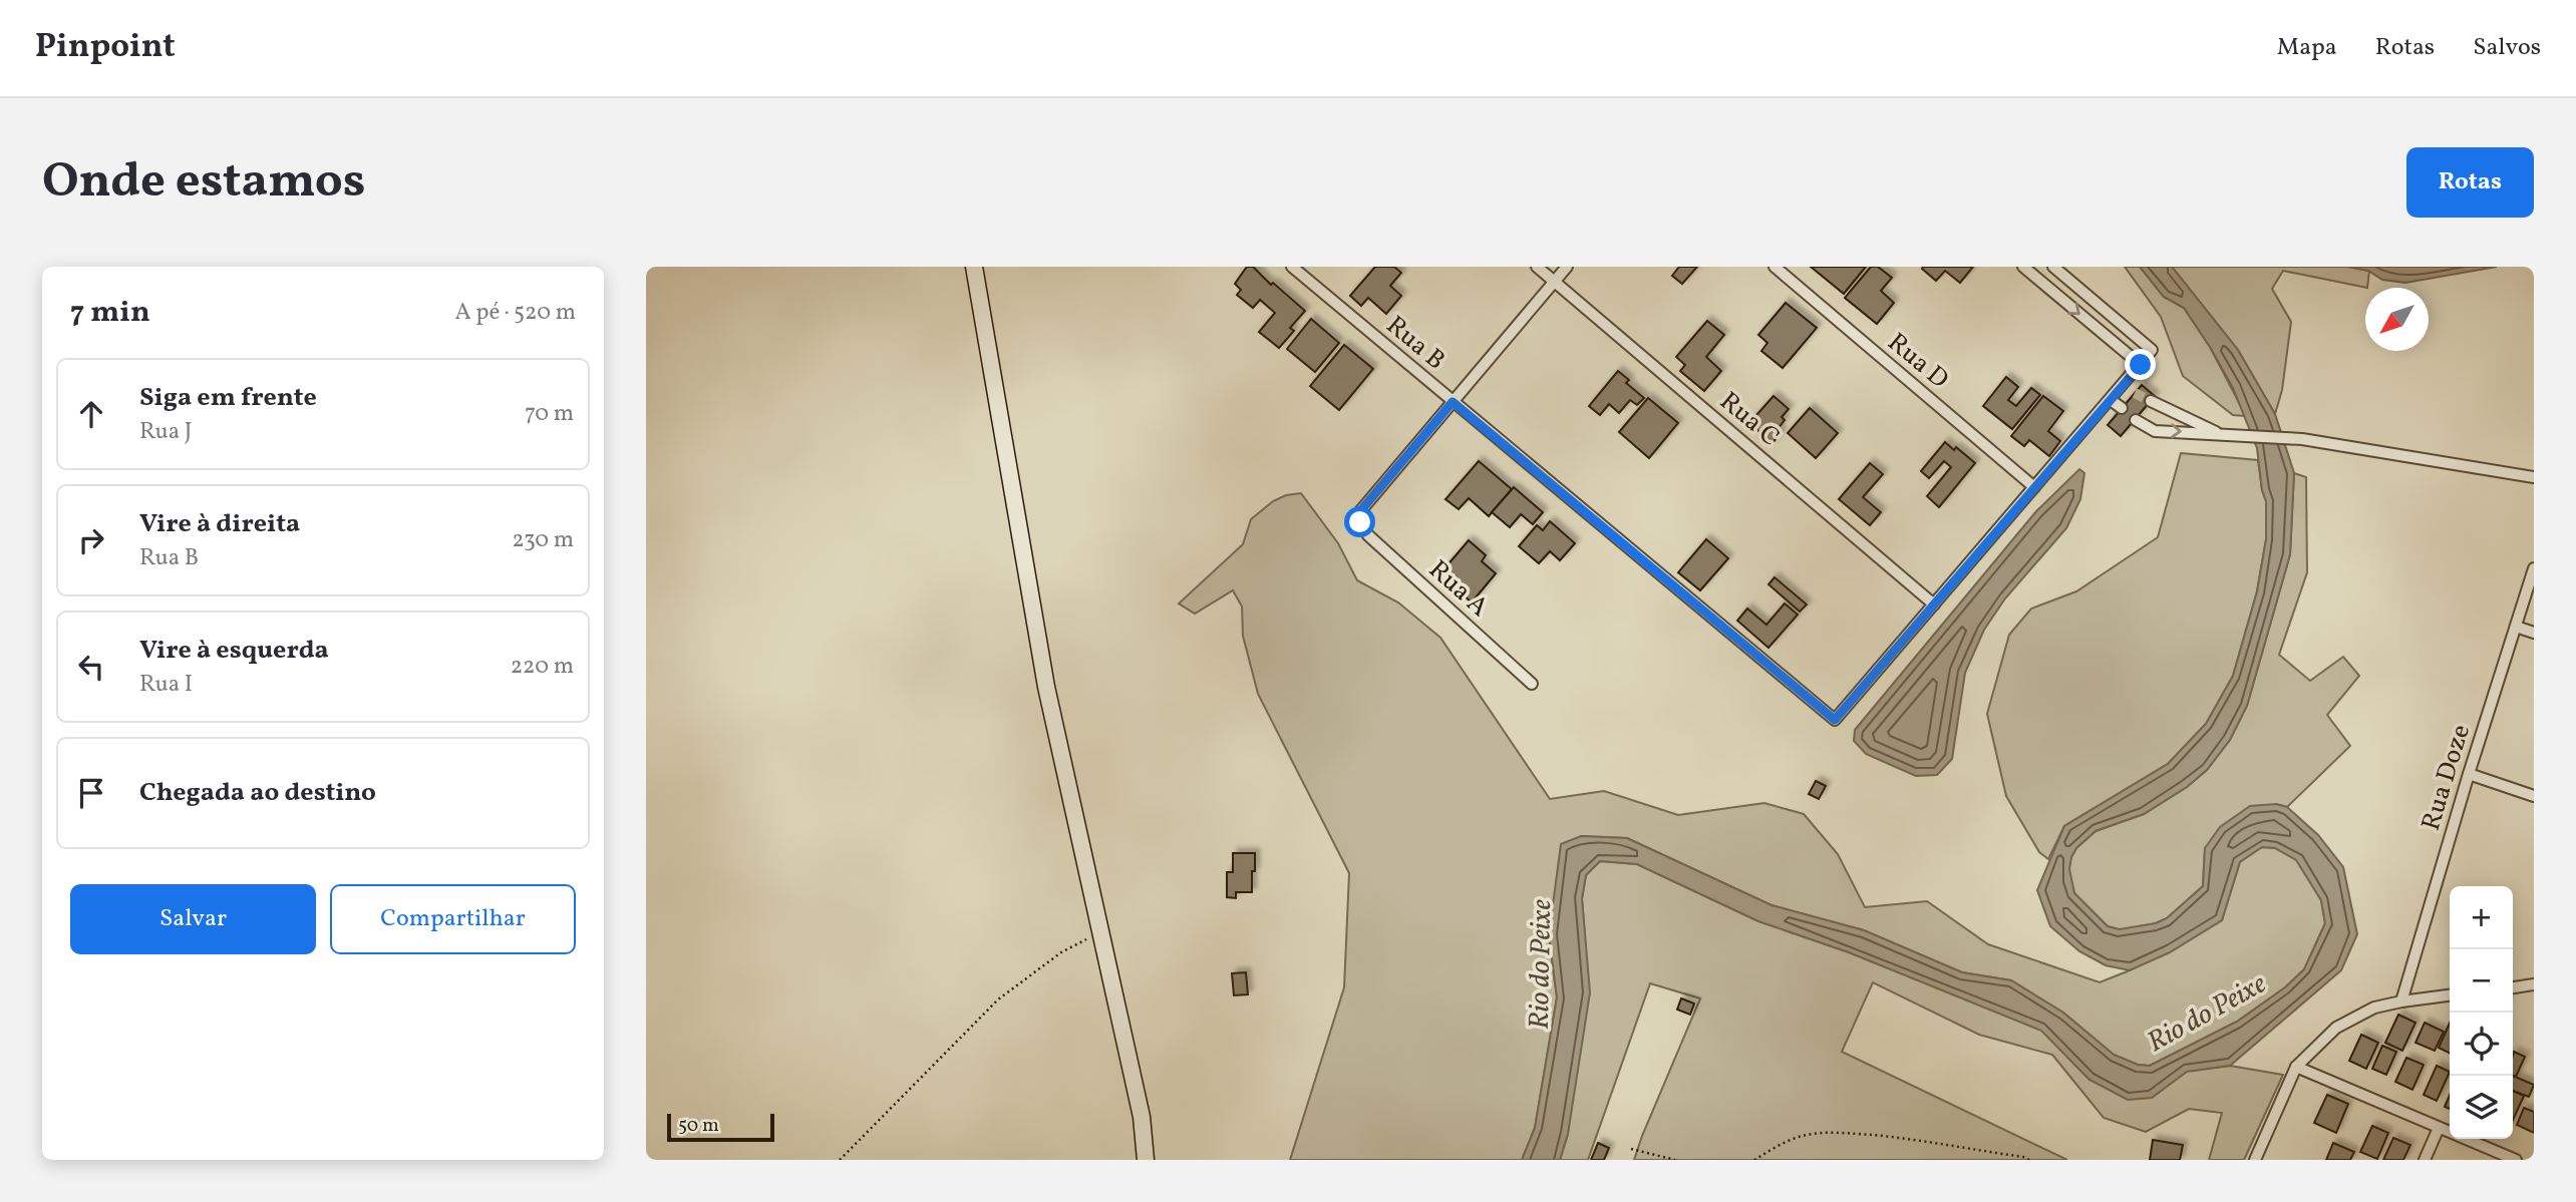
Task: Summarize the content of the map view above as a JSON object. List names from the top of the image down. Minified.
{"streets":{"street":["Rua B","Rua D","Rua C","Rua A","Rua Doze"]},"crossings":[["Rua B","Rua C"],["Rua B","Rua A"]],"water":["Rio do Peixe"],"scale_bar":"50 m","north":"bottom left","page":{"header":"Pinpoint","nav":["Mapa","Rotas","Salvos"],"buttons":["Rotas",["Salvar","Compartilhar"]],"title":"Onde estamos","heading":["7 min","A pé · 520 m"],"list":[["Siga em frente","Rua J","70 m"],["Vire à direita","Rua B","230 m"],["Vire à esquerda","Rua I","220 m"],"Chegada ao destino"],"map_buttons":["+","−"],"scale":"50 m"}}
